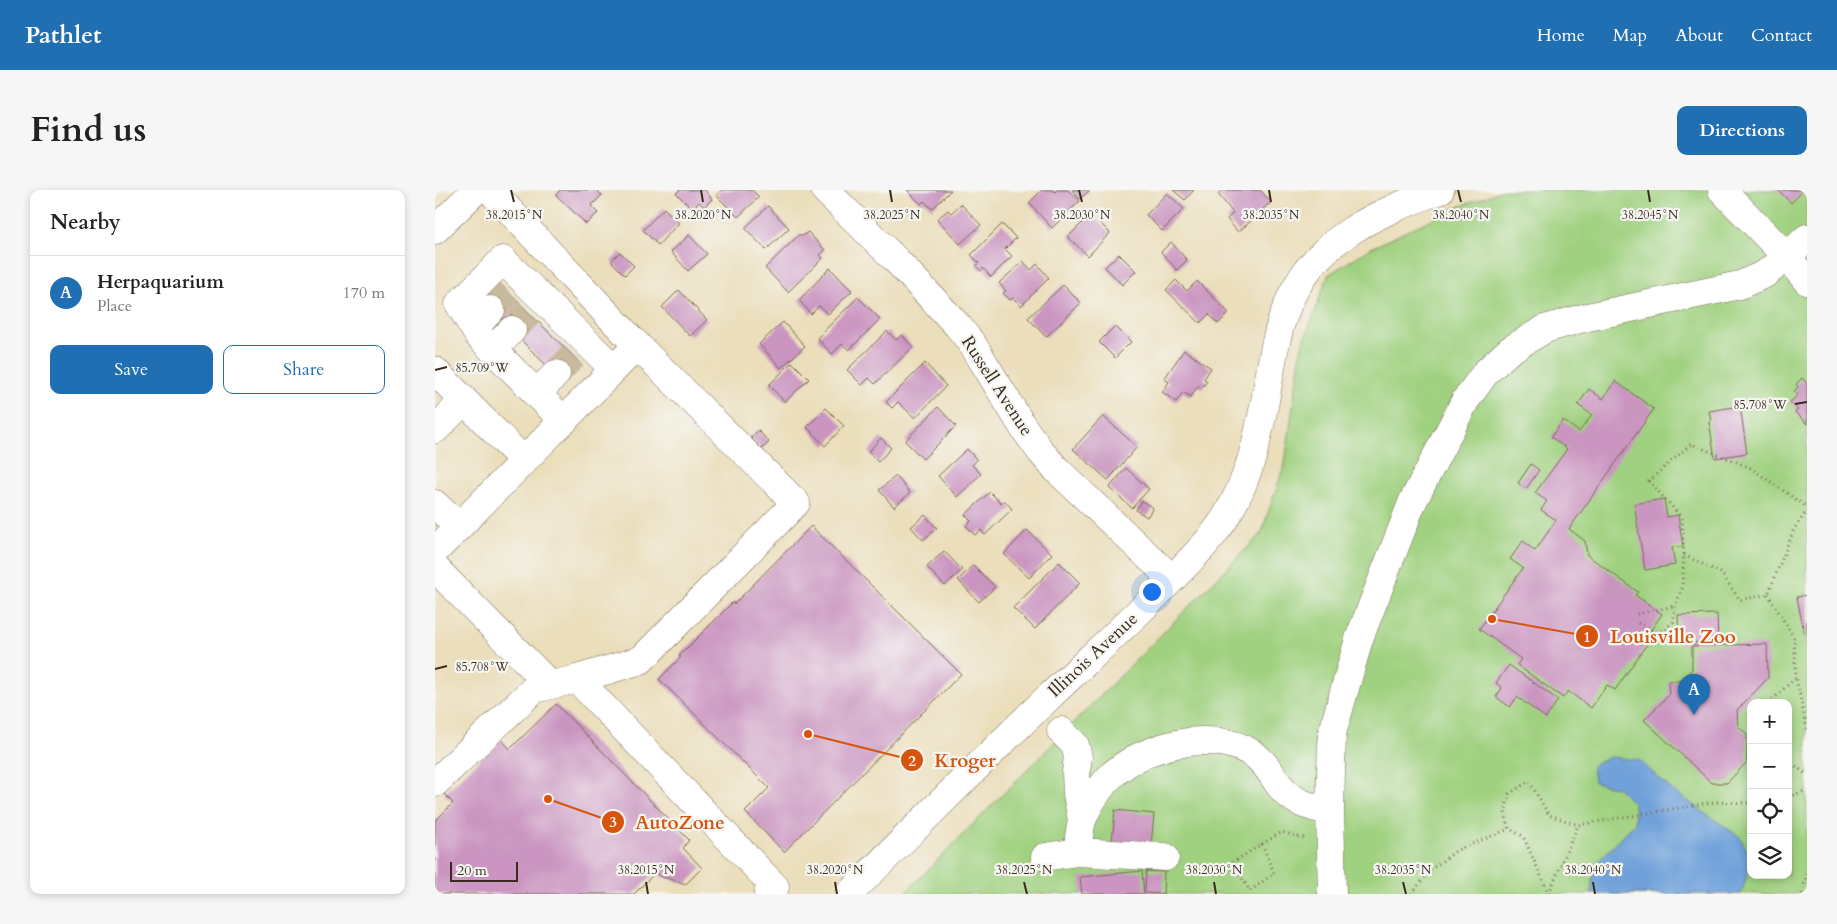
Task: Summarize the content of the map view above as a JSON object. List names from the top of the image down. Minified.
{"streets":{"street":["Russell Avenue","Illinois Avenue"]},"crossings":[["Russell Avenue","Illinois Avenue"]],"places":["Louisville Zoo","Kroger","AutoZone"],"scale_bar":"20 m","page":{"header":"Pathlet","nav":["Home","Map","About","Contact"],"title":"Find us","buttons":["Directions",["Save","Share"]],"heading":"Nearby","list":[{"mark":"A","name":"Herpaquarium","note":"Place","value":"170 m"}],"pins":"A","map_buttons":["+","−"],"scale":"20 m"},"coordinates":["38.2015°N","38.2020°N","38.2025°N","38.2030°N","38.2035°N","38.2040°N","38.2045°N","85.709°W","85.708°W"]}
